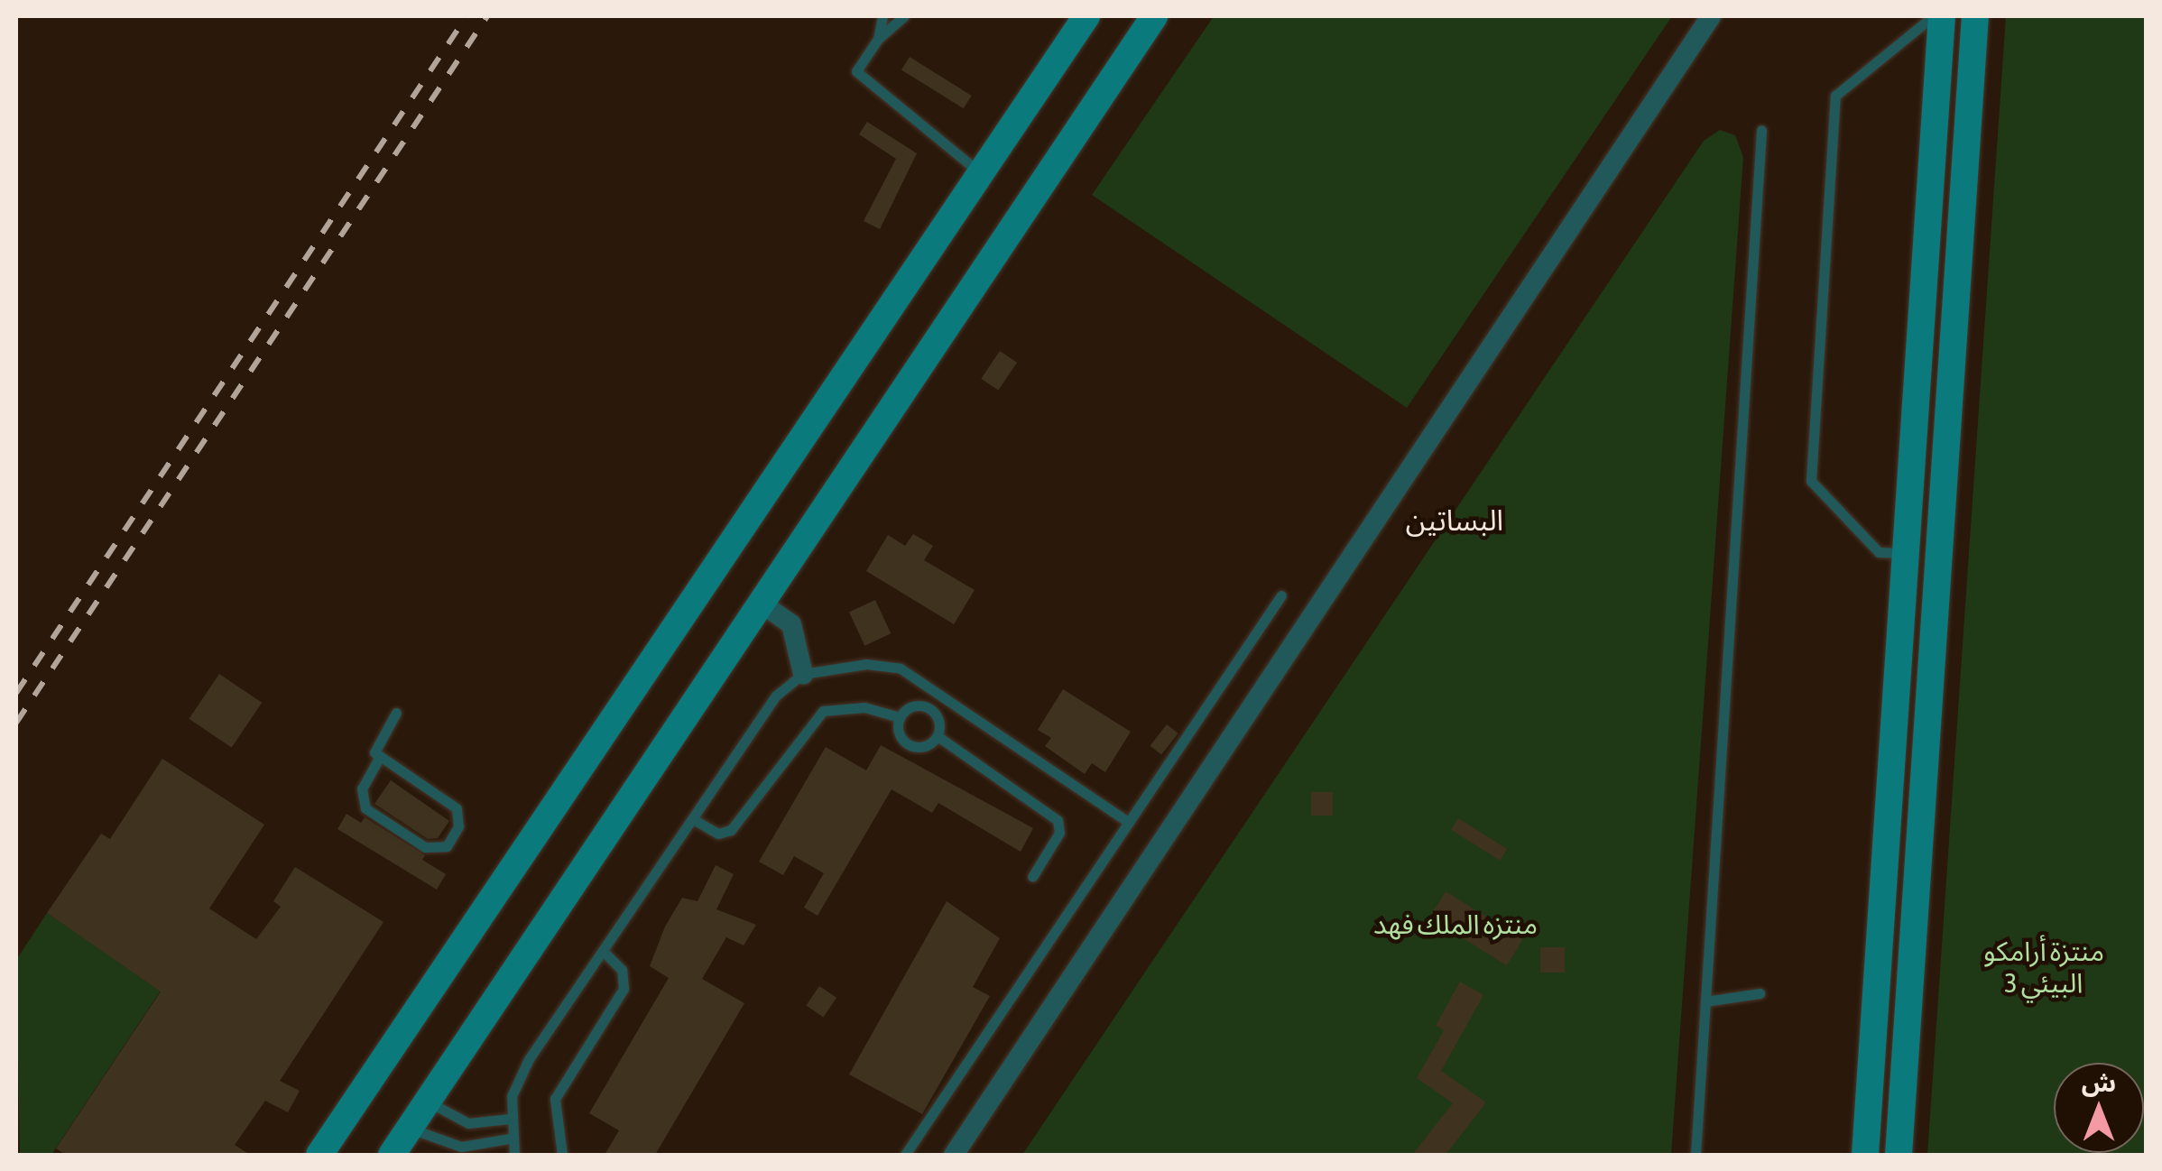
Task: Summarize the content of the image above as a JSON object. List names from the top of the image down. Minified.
{"districts":["البساتين"],"parks":["منتزه الملك فهد","منتزة أرامكو البيئي 3"],"north":"top"}
